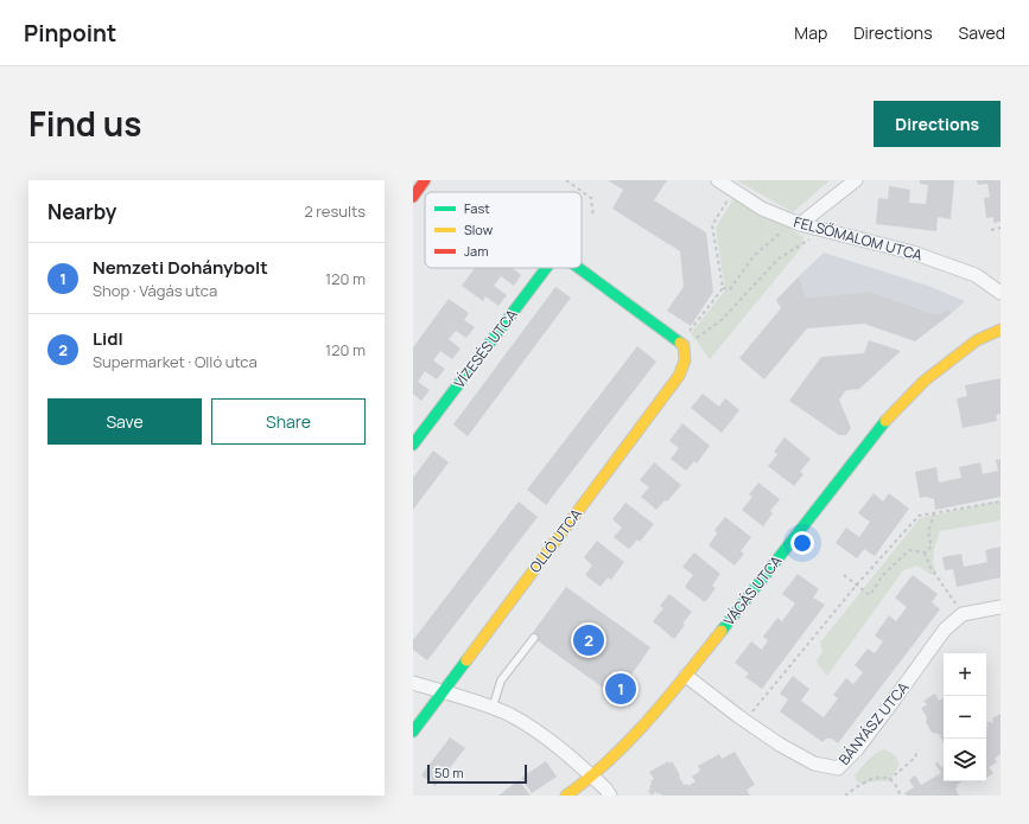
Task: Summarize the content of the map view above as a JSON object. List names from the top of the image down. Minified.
{"streets":{"street":["FELSŐMALOM UTCA","VÍZESÉS UTCA","OLLÓ UTCA","VÁGÁS UTCA","BÁNYÁSZ UTCA"]},"crossings":[["VÍZESÉS UTCA","OLLÓ UTCA"],["VÁGÁS UTCA","BÁNYÁSZ UTCA"]],"legend":["Fast","Slow","Jam"],"scale_bar":"50 m","page":{"header":"Pinpoint","nav":["Map","Directions","Saved"],"title":"Find us","buttons":["Directions",["Save","Share"]],"heading":["Nearby","2 results"],"list":[{"mark":"1","name":"Nemzeti Dohánybolt","note":"Shop · Vágás utca","value":"120 m"},{"mark":"2","name":"Lidl","note":"Supermarket · Olló utca","value":"120 m"}],"pins":["2","1"],"map_buttons":["+","−"],"scale":"50 m"}}
